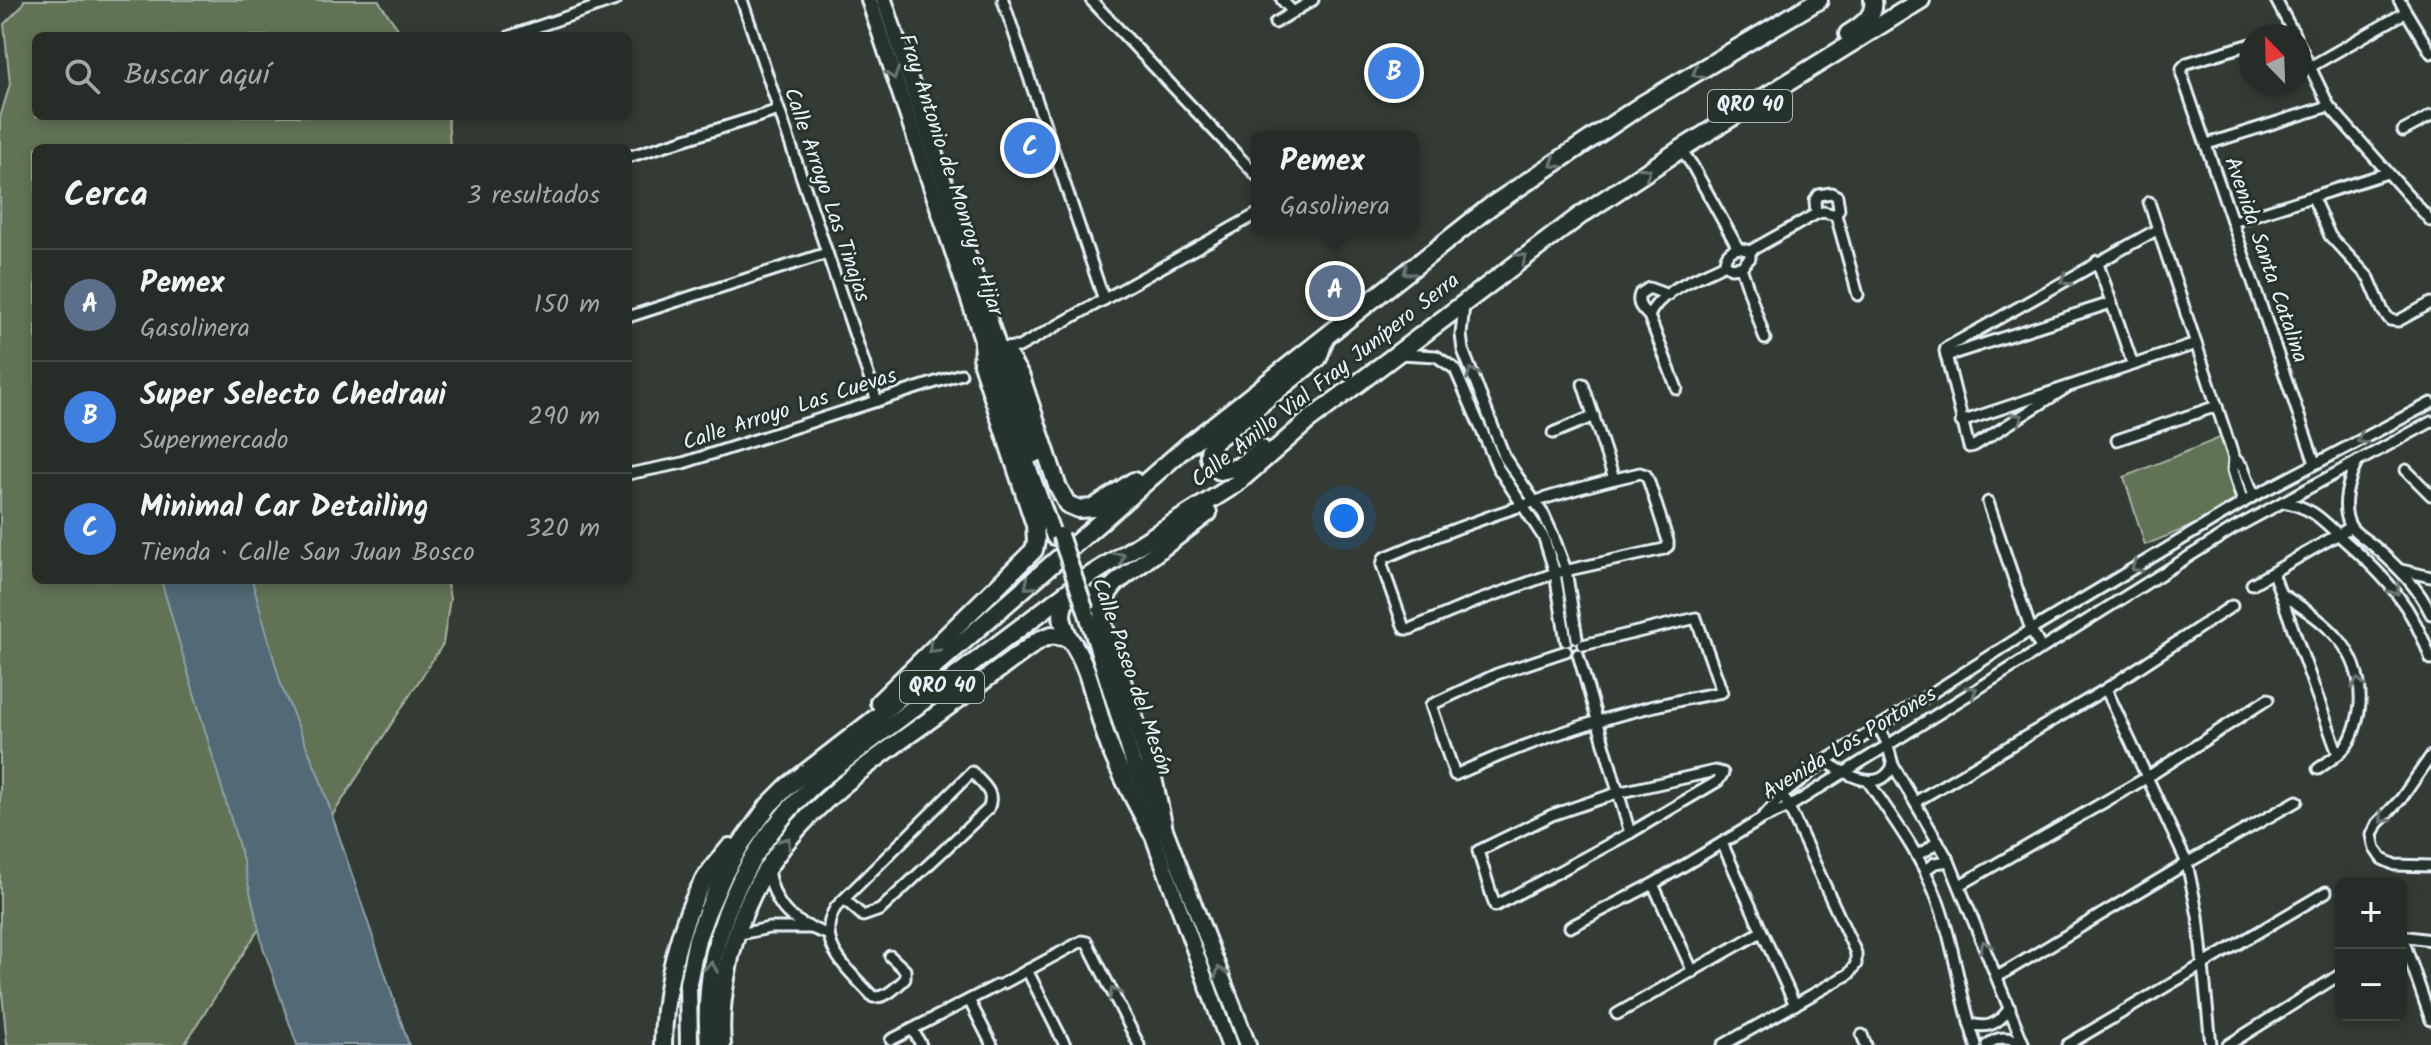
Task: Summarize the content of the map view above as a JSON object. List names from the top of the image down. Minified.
{"streets":{"highway":["QRO 40","Calle Anillo Vial Fray Junípero Serra"],"main road":["Fray Antonio de Monroy e Hijar","Calle Paseo del Mesón"],"street":["Calle Arroyo Las Tinajas","Avenida Santa Catalina","Calle Arroyo Las Cuevas","Avenida Los Portones"]},"crossings":[["Fray Antonio de Monroy e Hijar","Calle Paseo del Mesón"],["Calle Arroyo Las Tinajas","Calle Arroyo Las Cuevas"],["Avenida Santa Catalina","Avenida Los Portones"]],"north":"top left","page":{"search":"Buscar aquí","pins":["B","C","A"],"popup":["Pemex","Gasolinera"],"heading":["Cerca","3 resultados"],"list":[{"mark":"A","name":"Pemex","note":"Gasolinera","value":"150 m"},{"mark":"B","name":"Super Selecto Chedraui","note":"Supermercado","value":"290 m"},{"mark":"C","name":"Minimal Car Detailing","note":"Tienda · Calle San Juan Bosco","value":"320 m"}],"map_buttons":["+","−"]}}
